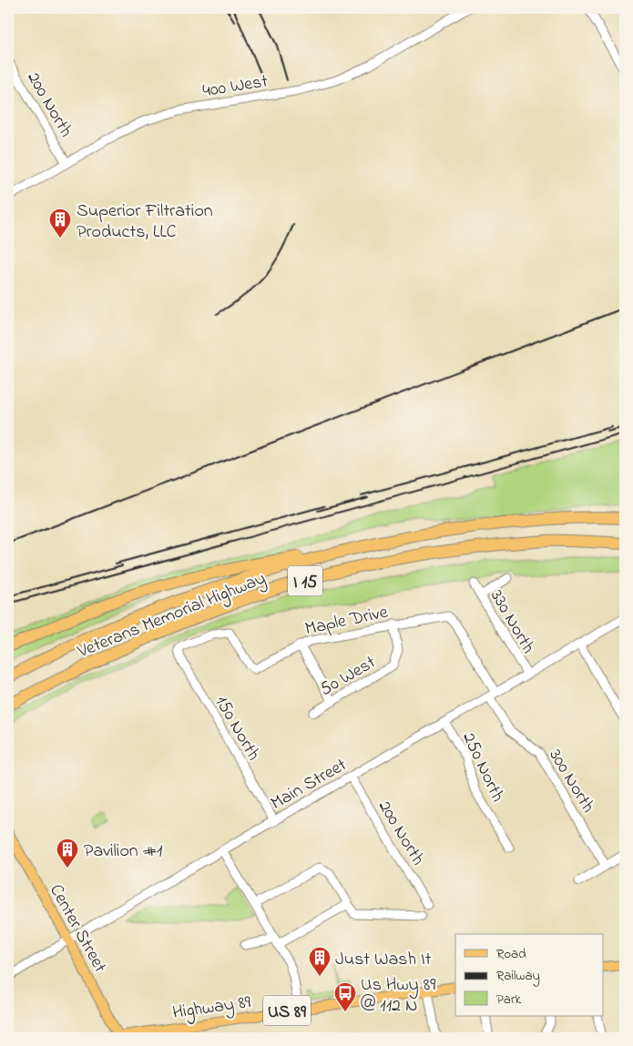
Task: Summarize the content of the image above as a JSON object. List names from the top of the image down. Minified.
{"streets":{"highway":["I 15","Veterans Memorial Highway"],"main road":["Center Street","Highway 89","US 89"],"street":["400 West","200 North","Maple Drive","330 North","50 West","150 North","250 North","300 North","Main Street"]},"crossings":[["400 West","200 North"],["200 North","Main Street"],["Maple Drive","50 West"],["Maple Drive","150 North"],["Maple Drive","300 North"],["330 North","Main Street"],["150 North","Main Street"],["250 North","Main Street"],["300 North","Main Street"],["Main Street","Center Street"],["Center Street","Highway 89"]],"places":{"building":["Superior Filtration Products, LLC","Pavilion #1","Just Wash It"],"bus stop":["Us Hwy 89 @ 112 N"]},"legend":["Road","Railway","Park"]}
